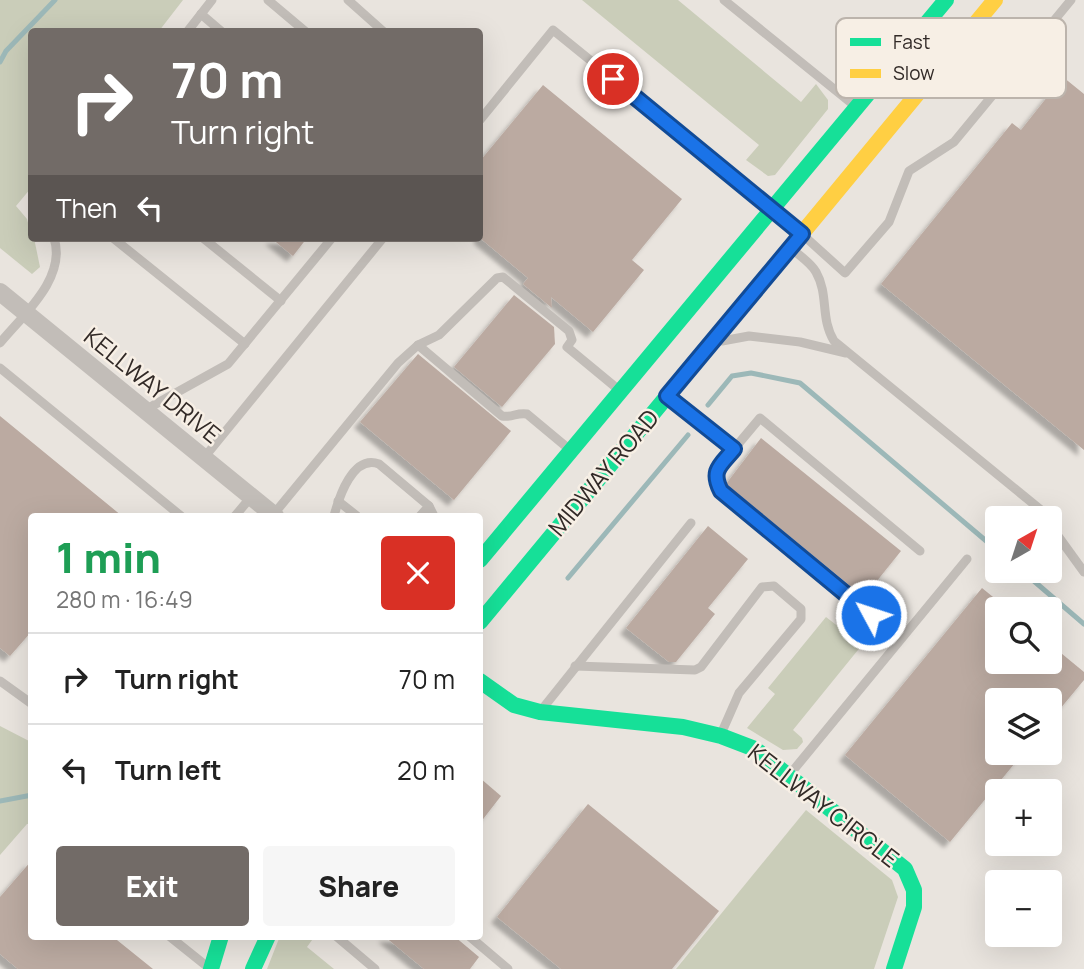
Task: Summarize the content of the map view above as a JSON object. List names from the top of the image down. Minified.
{"streets":{"main road":["MIDWAY ROAD","KELLWAY CIRCLE"],"street":["KELLWAY DRIVE"]},"legend":["Fast","Slow"],"north":"top right","page":{"turn":["70 m","Turn right"],"then":"Then","map_buttons":["+","−"],"heading":["1 min","280 m · 16:49"],"list":[{"name":"Turn right","value":"70 m"},{"name":"Turn left","value":"20 m"}],"buttons":["Exit","Share"]}}
